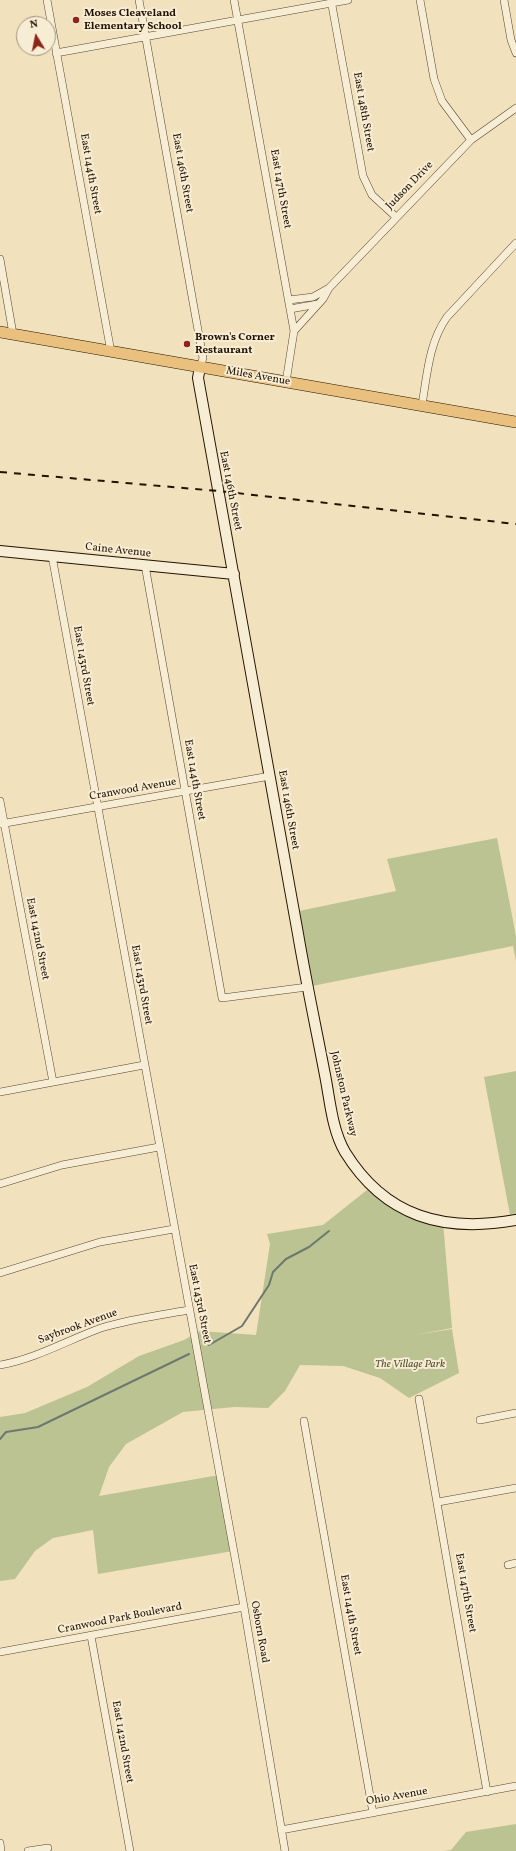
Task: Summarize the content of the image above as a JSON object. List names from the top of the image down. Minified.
{"streets":{"main road":["Miles Avenue"],"street":["East 148th Street","East 146th Street","East 144th Street","Judson Drive","East 147th Street","Caine Avenue","East 143rd Street","Cranwood Avenue","East 142nd Street","Johnston Parkway","Saybrook Avenue","Cranwood Park Boulevard","Osborn Road","Ohio Avenue"]},"crossings":[["East 148th Street","Judson Drive"],["East 146th Street","East 144th Street"],["East 146th Street","Miles Avenue"],["East 146th Street","Caine Avenue"],["East 146th Street","Cranwood Avenue"],["East 146th Street","Johnston Parkway"],["East 144th Street","Miles Avenue"],["East 144th Street","Caine Avenue"],["East 144th Street","Cranwood Avenue"],["East 144th Street","Johnston Parkway"],["East 144th Street","Ohio Avenue"],["Judson Drive","East 147th Street"],["East 147th Street","Miles Avenue"],["East 147th Street","Ohio Avenue"],["Caine Avenue","East 143rd Street"],["East 143rd Street","Cranwood Avenue"],["East 143rd Street","Saybrook Avenue"],["East 143rd Street","Osborn Road"],["Cranwood Avenue","East 142nd Street"],["East 142nd Street","Cranwood Park Boulevard"],["Cranwood Park Boulevard","Osborn Road"],["Osborn Road","Ohio Avenue"]],"parks":["The Village Park"],"places":["Moses Cleaveland Elementary School","Brown's Corner Restaurant"],"north":"top"}
